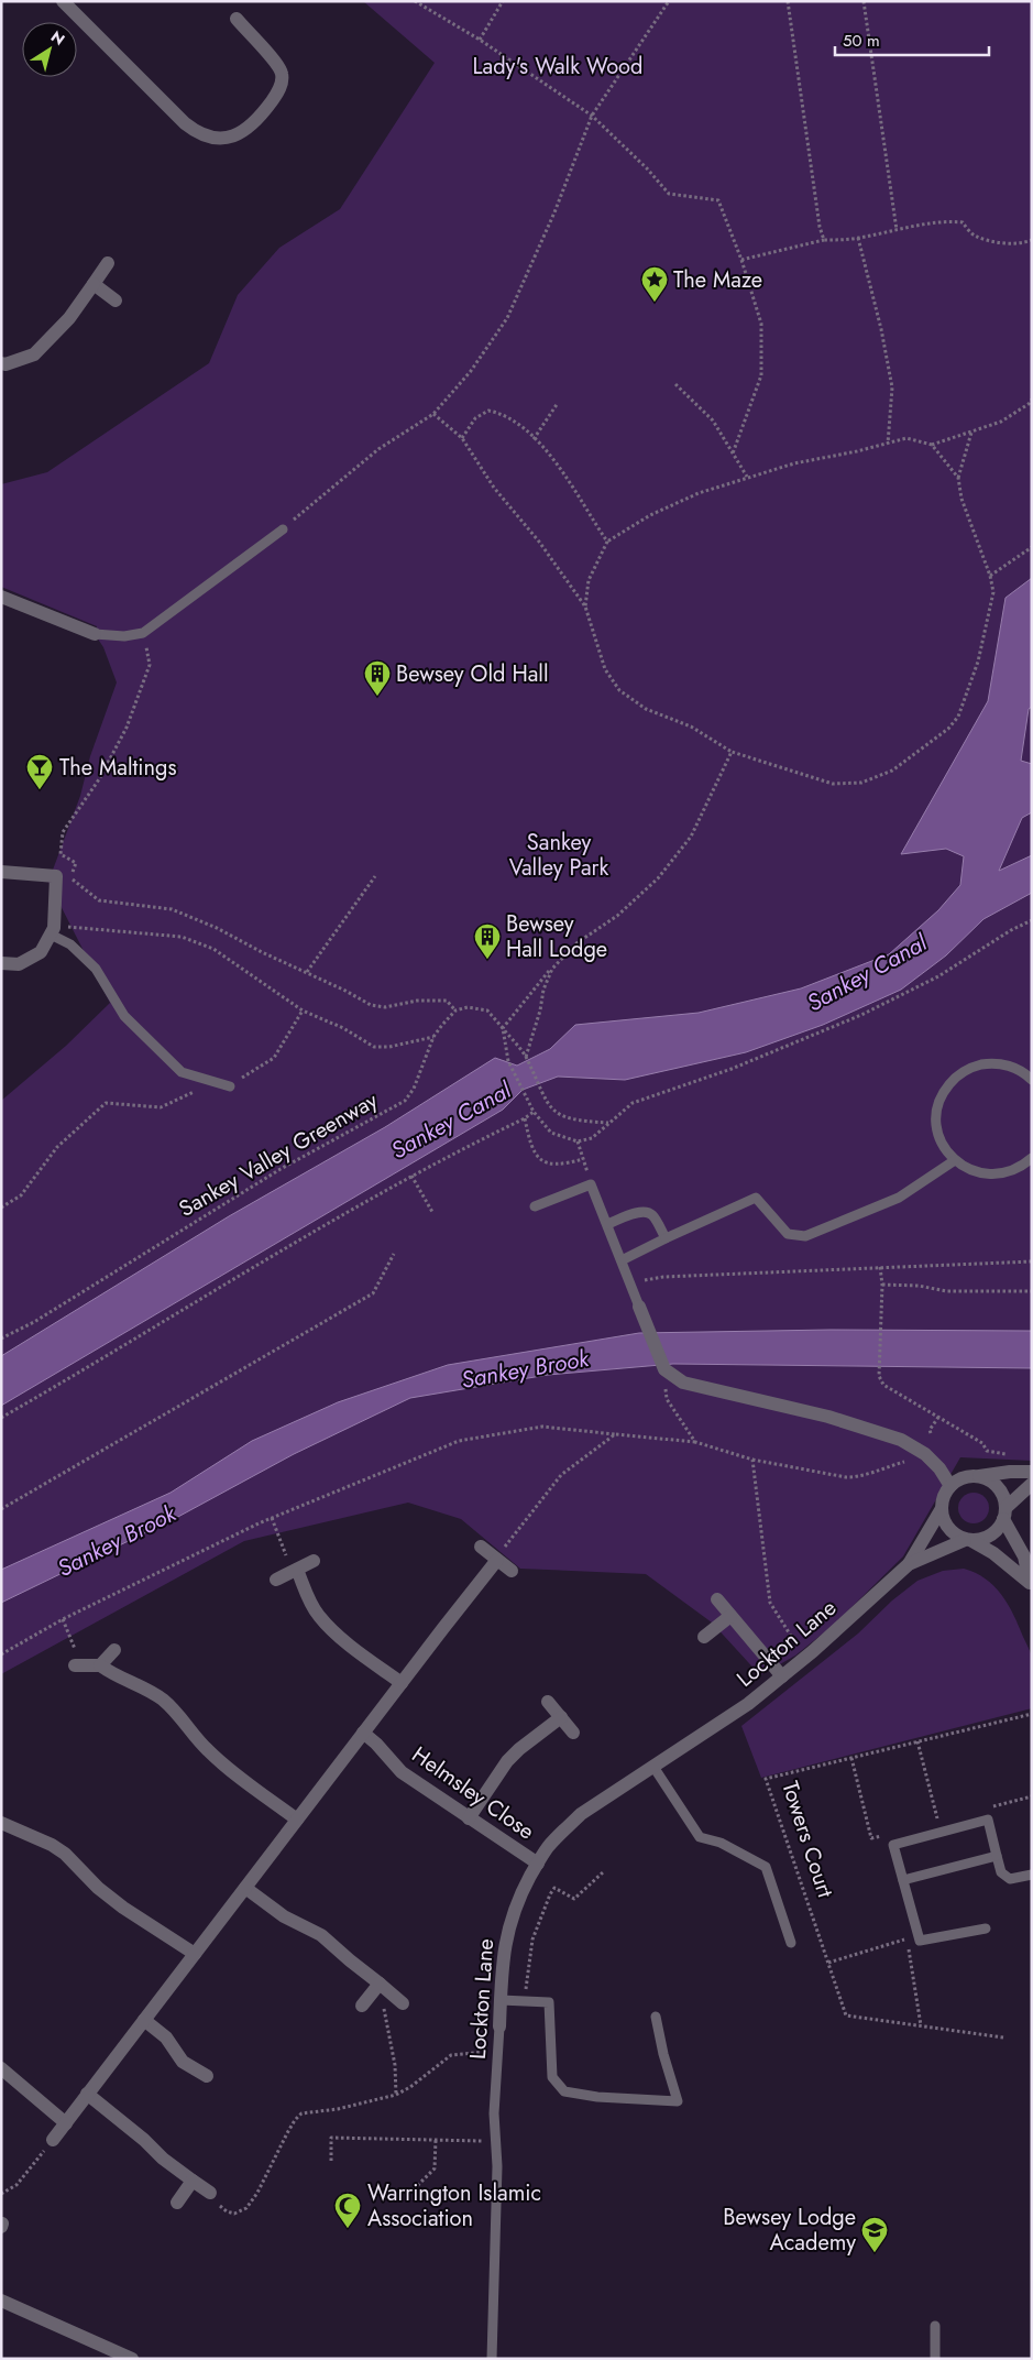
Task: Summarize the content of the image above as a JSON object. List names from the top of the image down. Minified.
{"streets":{"street":["Lockton Lane","Helmsley Close"],"path":["Sankey Valley Greenway","Towers Court"]},"crossings":[["Lockton Lane","Helmsley Close"]],"water":["Sankey Canal","Sankey Brook"],"parks":["Lady's Walk Wood","Sankey Valley Park"],"places":{"place":["The Maze"],"building":["Bewsey Old Hall","Bewsey Hall Lodge"],"bar":["The Maltings"],"mosque":["Warrington Islamic Association"],"school or university":["Bewsey Lodge Academy"]},"scale_bar":"50 m","north":"top right"}
